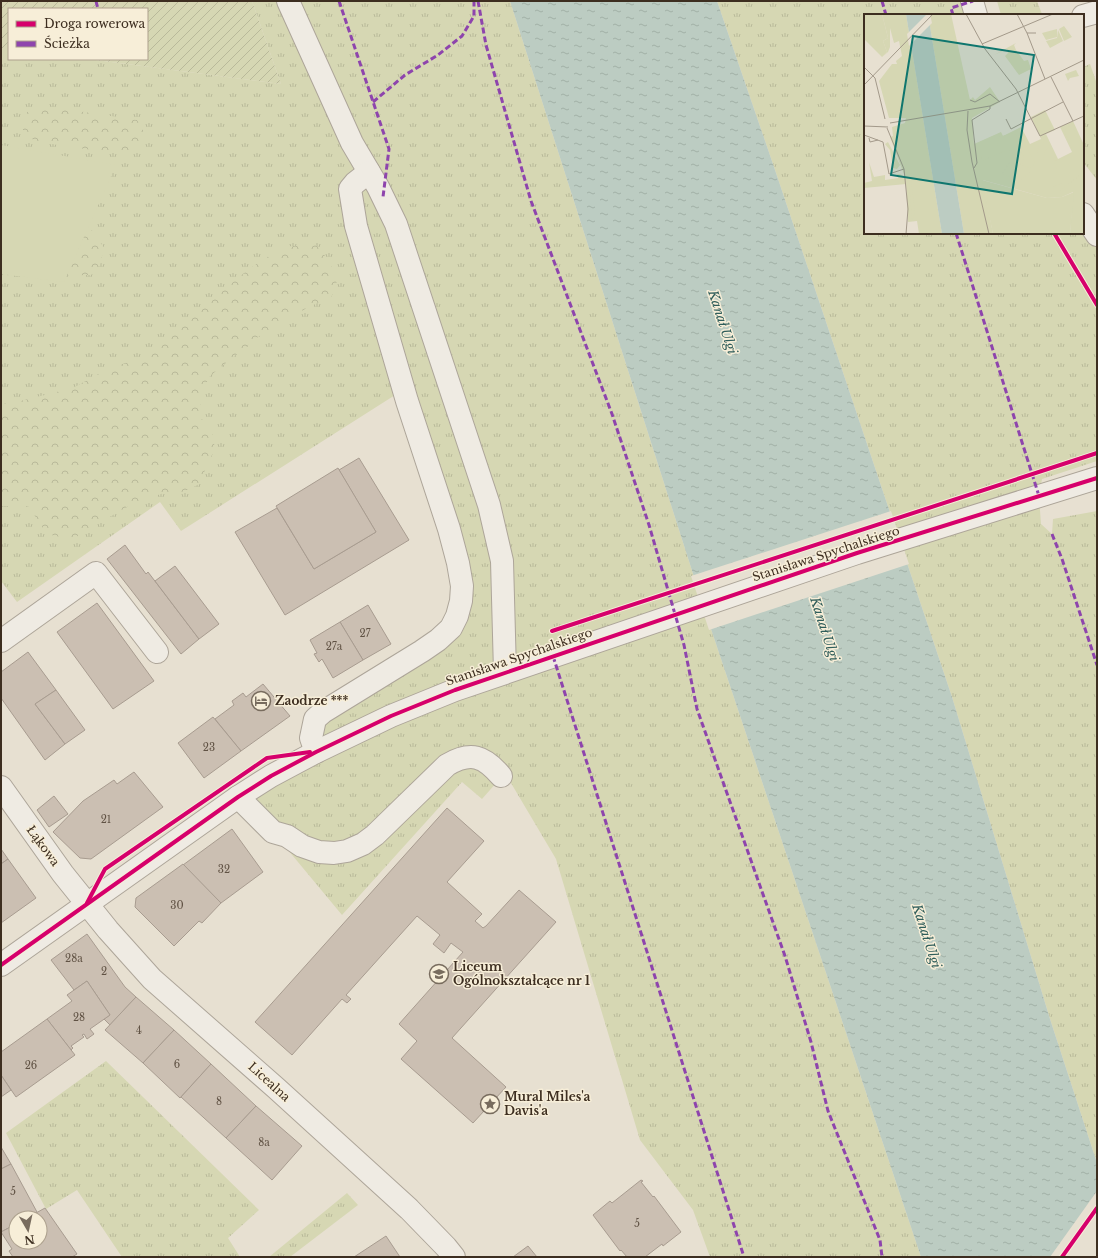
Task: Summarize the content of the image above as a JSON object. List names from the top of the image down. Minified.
{"streets":{"street":["Stanisława Spychalskiego","Łąkowa","Licealna"]},"crossings":[["Stanisława Spychalskiego","Łąkowa"],["Stanisława Spychalskiego","Licealna"],["Łąkowa","Licealna"]],"water":["Kanał Ulgi"],"places":{"hotel":["Zaodrze ***"],"school or university":["Liceum Ogólnokształcące nr 1"],"place":["Mural Miles'a Davis'a"]},"house_numbers":["27","27a","23","21","32","30","28a","2","28","4","6","26","8","8a","5","5"],"legend":["Droga rowerowa","Ścieżka"],"north":"bottom"}
